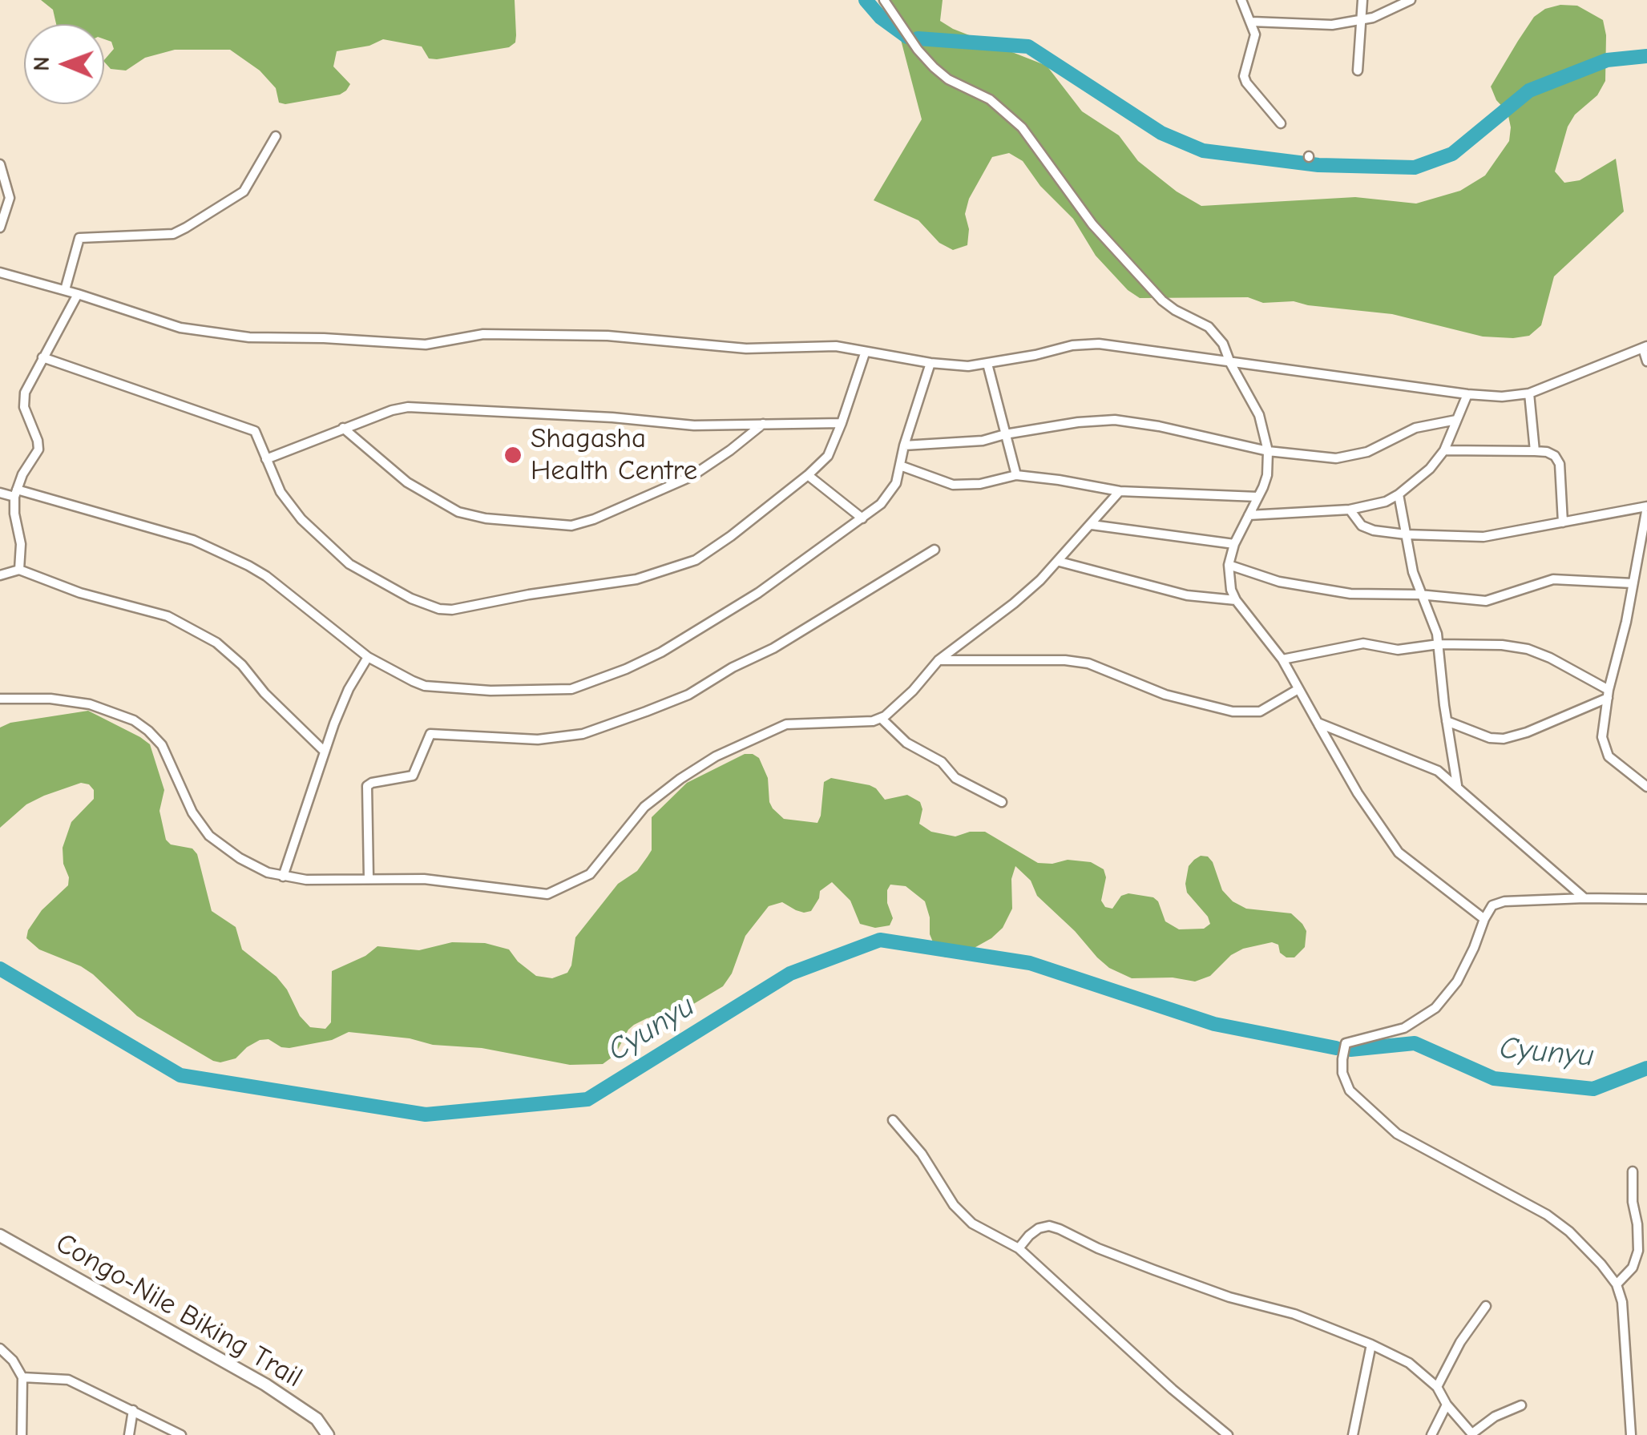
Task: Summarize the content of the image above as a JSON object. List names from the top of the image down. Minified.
{"streets":{"main road":["Congo-Nile Biking Trail"]},"water":["Cyunyu"],"places":["Shagasha Health Centre"],"north":"left"}
